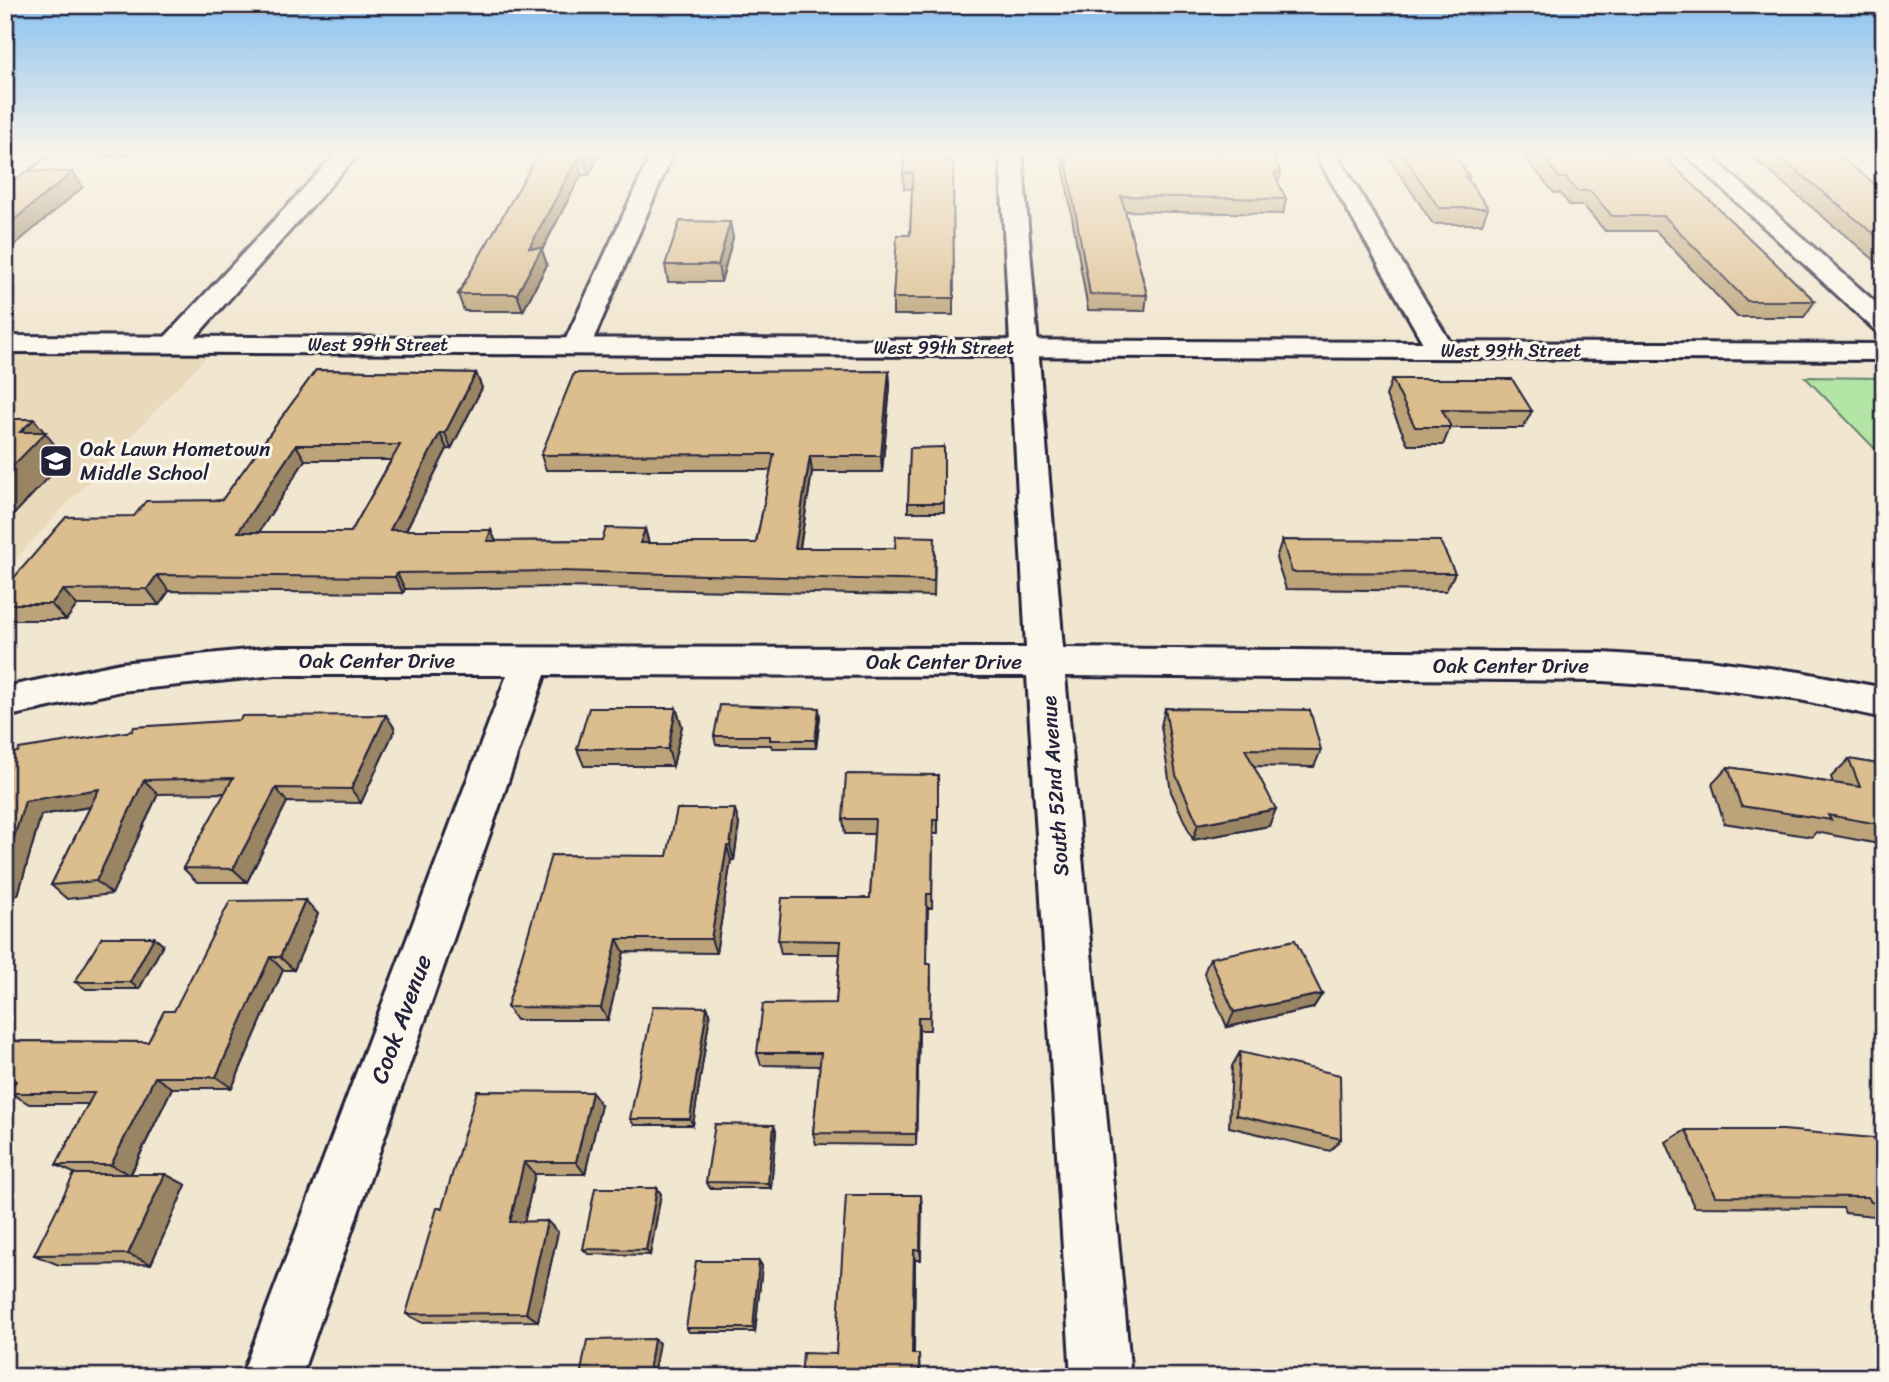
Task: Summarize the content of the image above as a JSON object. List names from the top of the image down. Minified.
{"streets":{"street":["West 99th Street","Oak Center Drive","South 52nd Avenue","Cook Avenue"]},"crossings":[["West 99th Street","South 52nd Avenue"],["Oak Center Drive","South 52nd Avenue"],["Oak Center Drive","Cook Avenue"]],"places":{"school or university":["Oak Lawn Hometown Middle School"]}}
